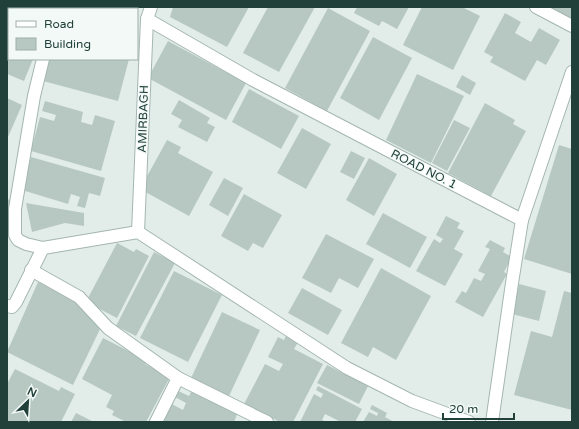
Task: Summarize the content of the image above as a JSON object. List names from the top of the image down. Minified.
{"streets":{"street":["AMIRBAGH","ROAD NO. 1"]},"crossings":[["AMIRBAGH","ROAD NO. 1"]],"legend":["Road","Building"],"scale_bar":"20 m","north":"top right"}
